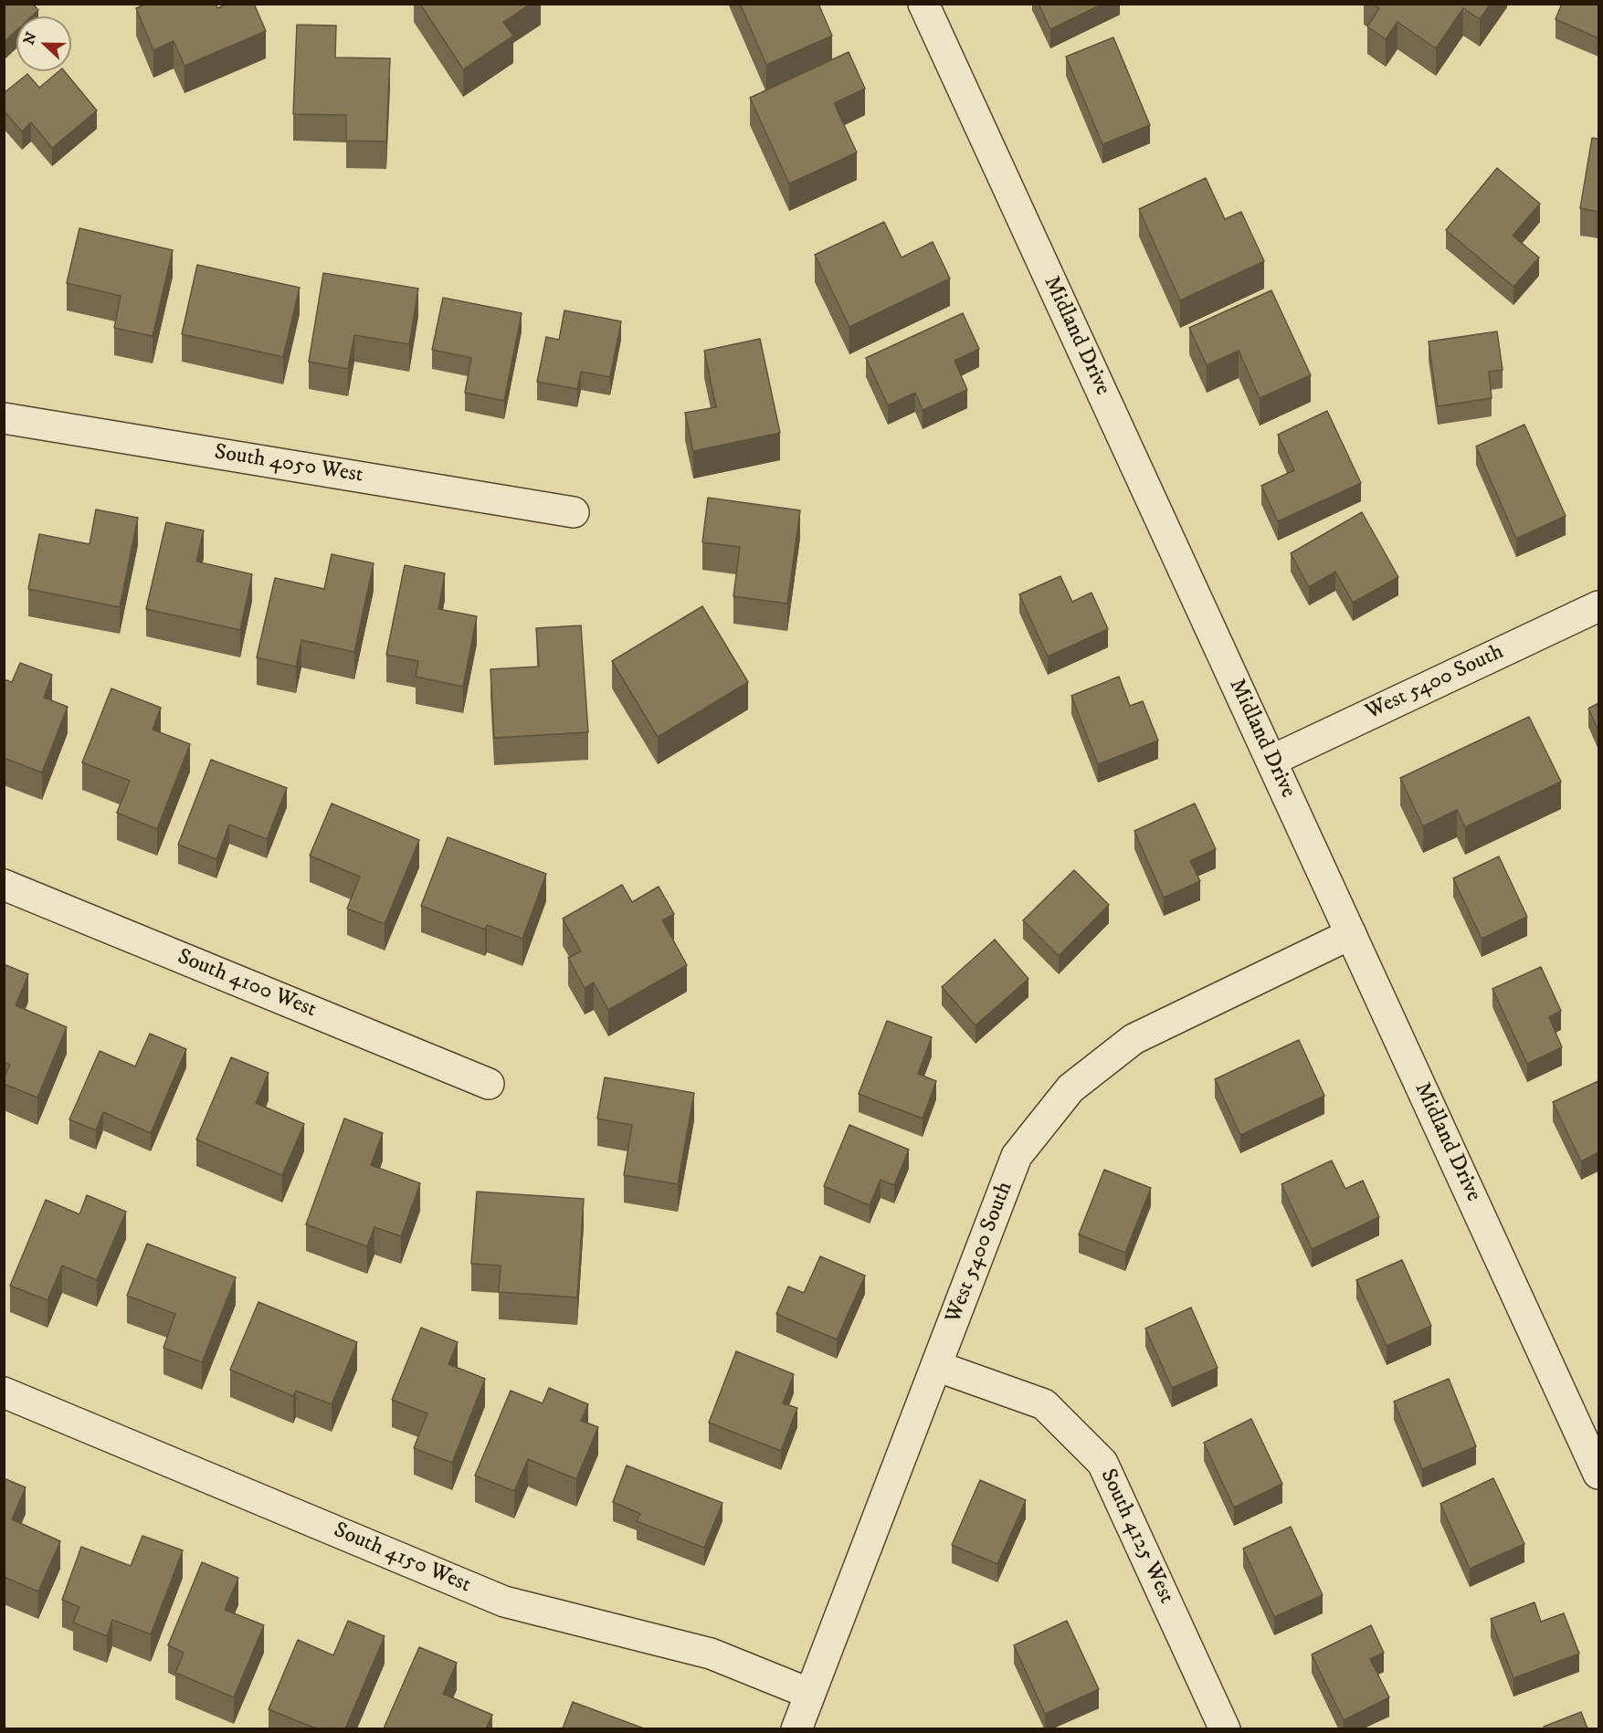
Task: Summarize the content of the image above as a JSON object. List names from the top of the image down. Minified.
{"streets":{"street":["Midland Drive","South 4050 West","West 5400 South","South 4100 West","South 4125 West","South 4150 West"]},"crossings":[["Midland Drive","West 5400 South"],["West 5400 South","South 4125 West"],["West 5400 South","South 4150 West"]],"north":"left"}
